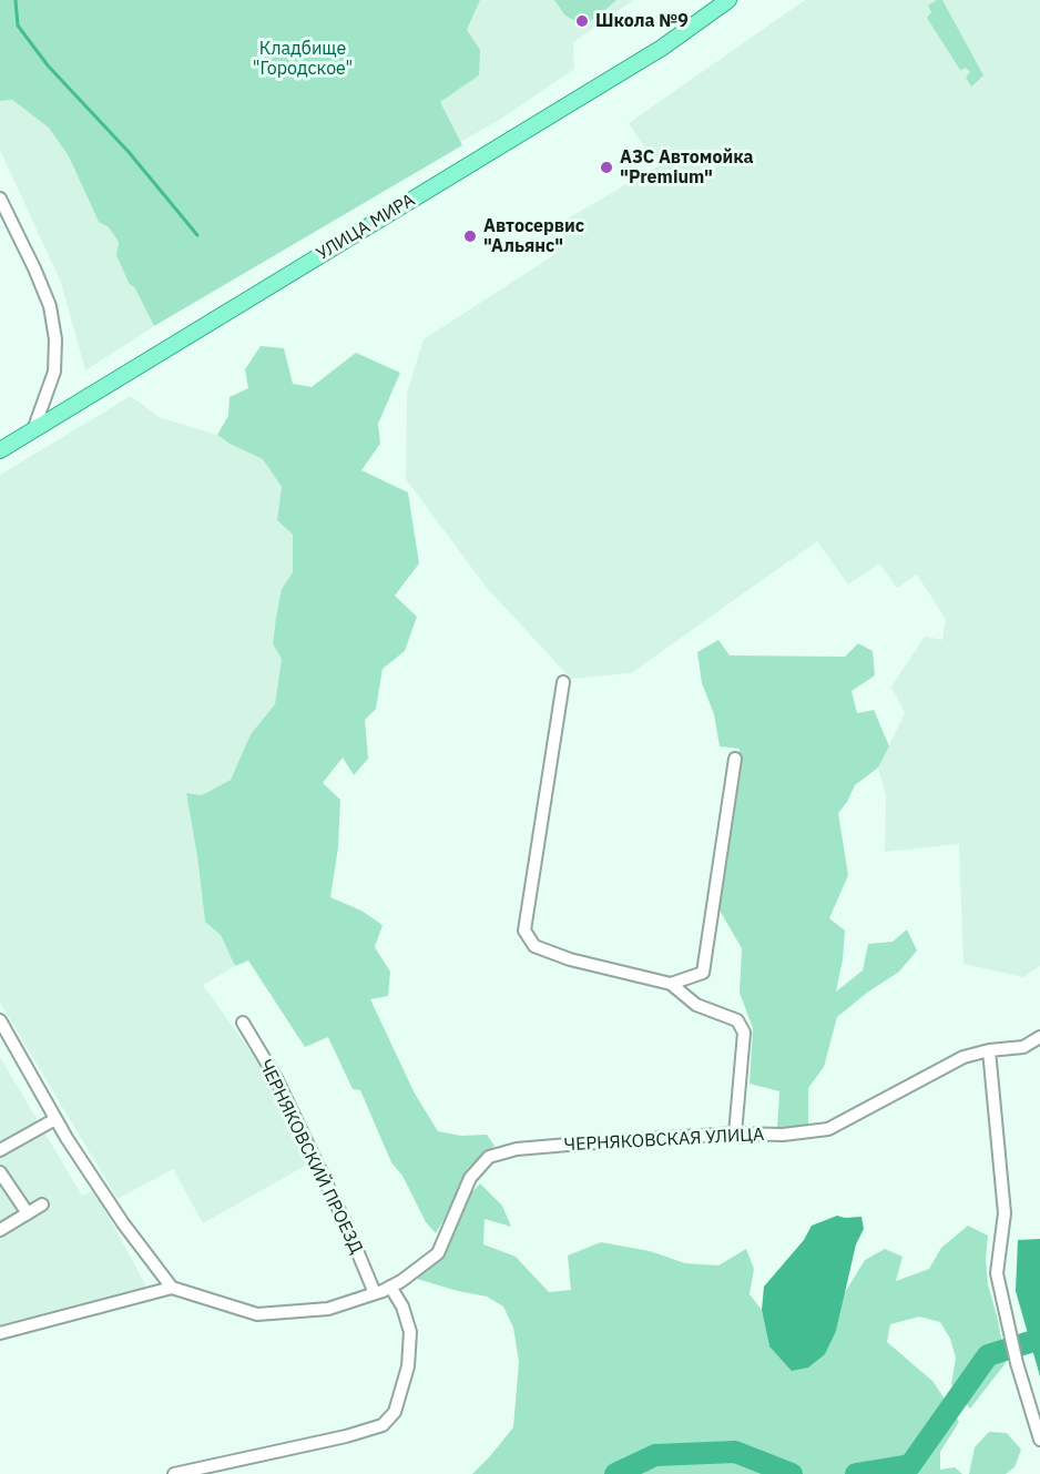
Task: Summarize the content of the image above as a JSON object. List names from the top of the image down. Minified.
{"streets":{"main road":["УЛИЦА МИРА"],"street":["ЧЕРНЯКОВСКАЯ УЛИЦА","ЧЕРНЯКОВСКИЙ ПРОЕЗД"]},"crossings":[["ЧЕРНЯКОВСКАЯ УЛИЦА","ЧЕРНЯКОВСКИЙ ПРОЕЗД"]],"parks":["Кладбище \"Городское\""],"places":["Школа №9","АЗС Автомойка \"Premium\"","Автосервис \"Альянс\""]}
